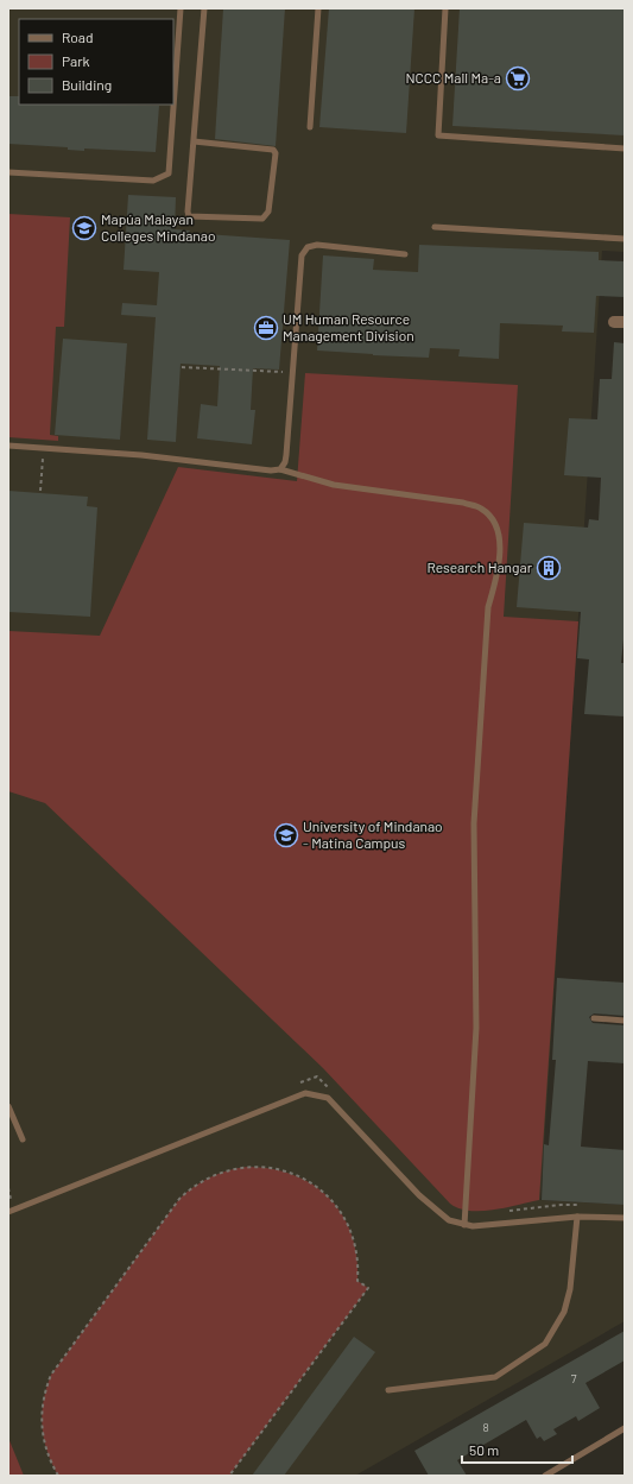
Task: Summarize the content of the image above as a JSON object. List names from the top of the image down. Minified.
{"places":{"supermarket":["NCCC Mall Ma-a"],"school or university":["Mapúa Malayan Colleges Mindanao","University of Mindanao - Matina Campus"],"office":["UM Human Resource Management Division"],"building":["Research Hangar"]},"house_numbers":["7","8"],"legend":["Road","Park","Building"],"scale_bar":"50 m"}
